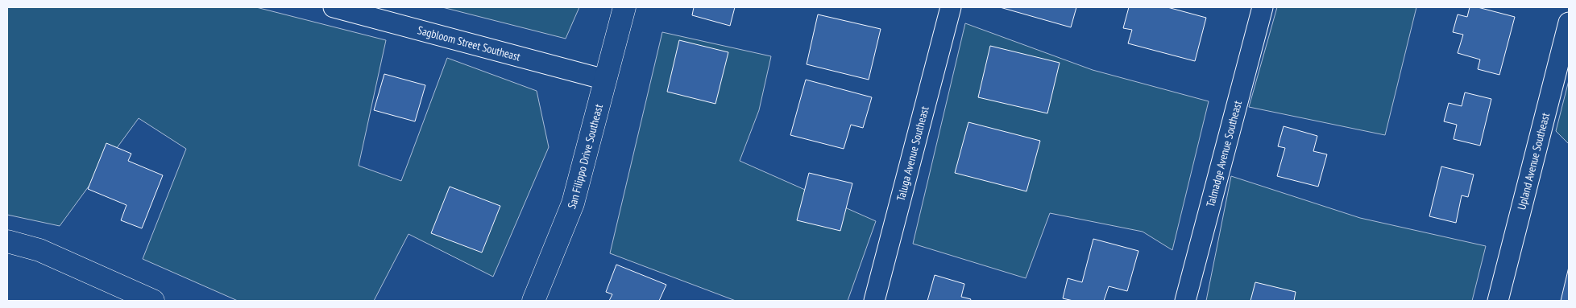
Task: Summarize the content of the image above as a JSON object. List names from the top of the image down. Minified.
{"streets":{"street":["Sagbloom Street Southeast","Taluga Avenue Southeast","Talmadge Avenue Southeast","San Filippo Drive Southeast","Upland Avenue Southeast"]},"crossings":[["Sagbloom Street Southeast","San Filippo Drive Southeast"]]}
